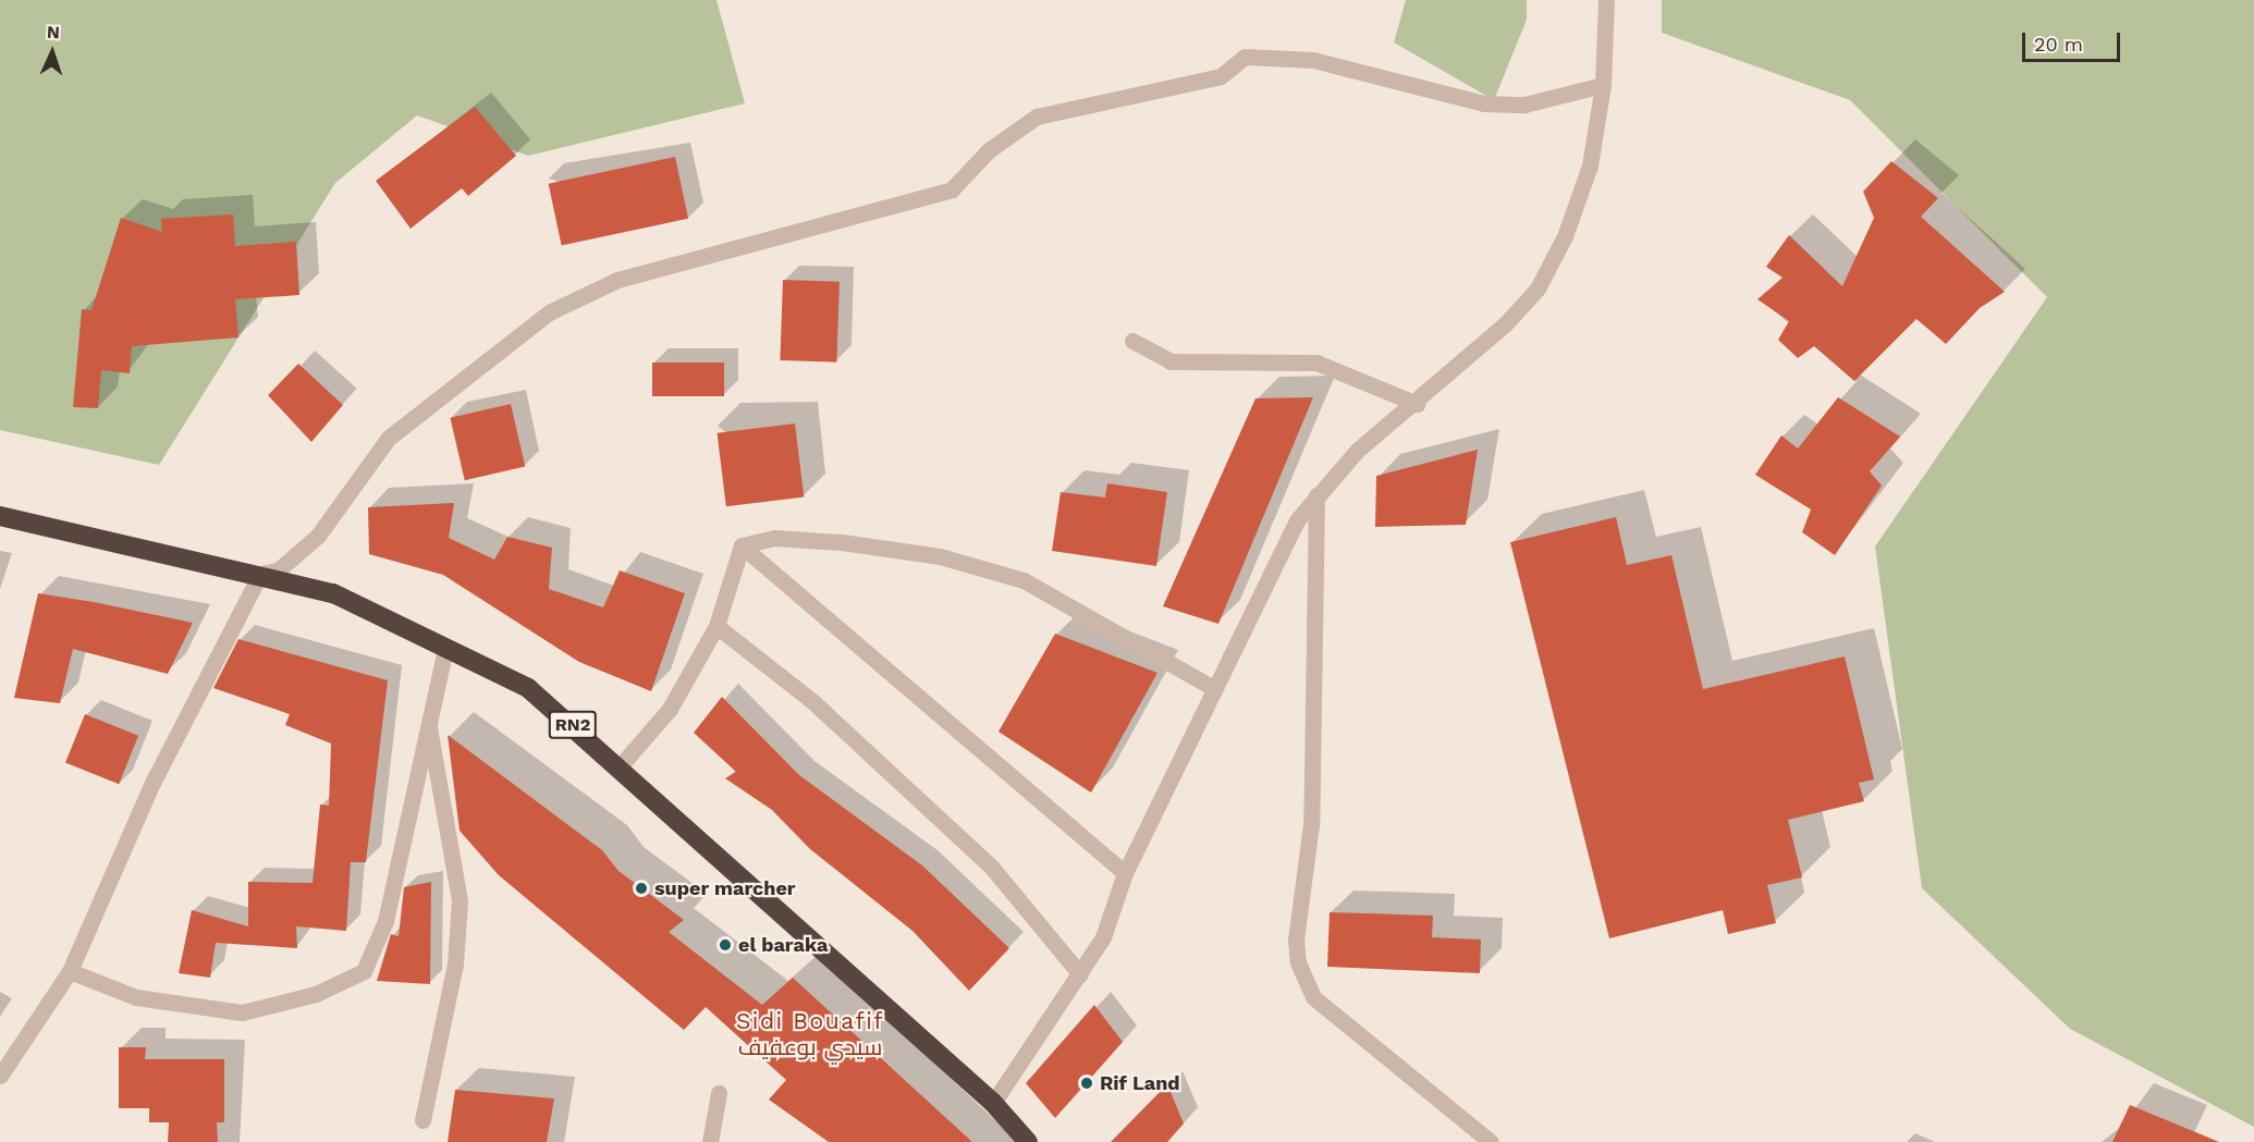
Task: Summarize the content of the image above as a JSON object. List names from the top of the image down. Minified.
{"streets":{"highway":["RN2"]},"districts":["Sidi Bouafif سيدي بوعفيف"],"places":["super marcher","el baraka","Rif Land"],"scale_bar":"20 m","north":"top"}
